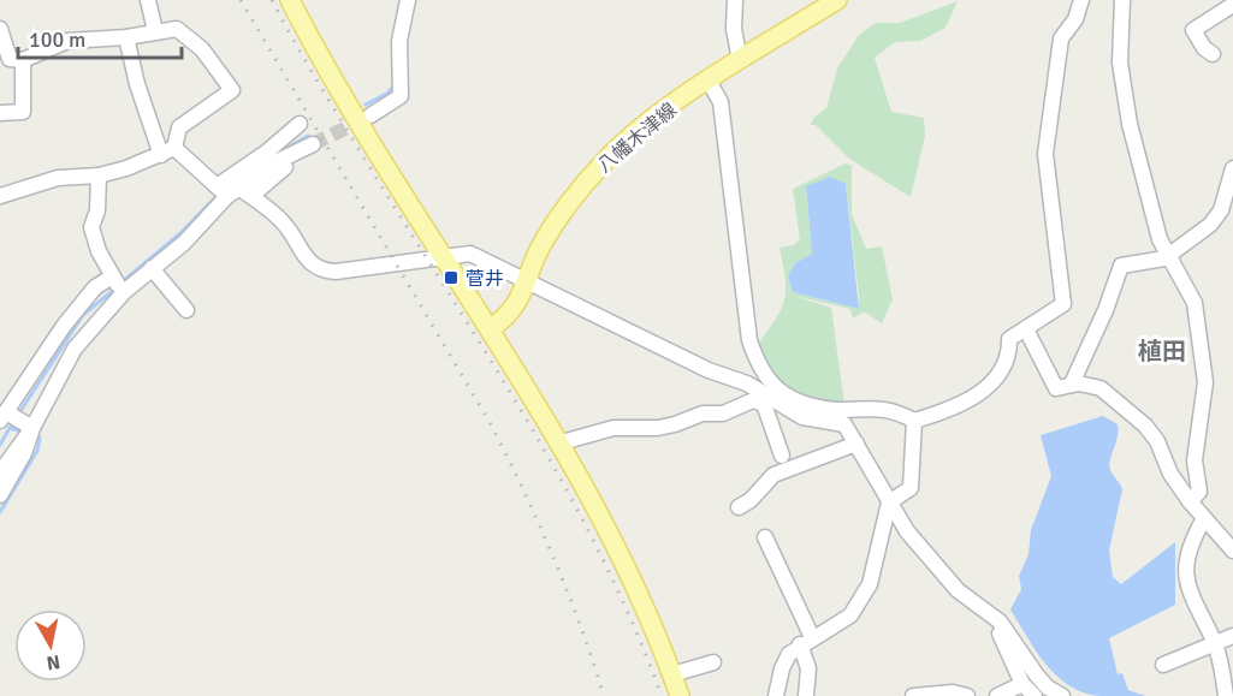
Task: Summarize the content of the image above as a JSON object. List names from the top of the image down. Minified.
{"streets":{"main road":["八幡木津線"]},"districts":["植田"],"places":{"transit":["菅井"]},"scale_bar":"100 m","north":"bottom"}
